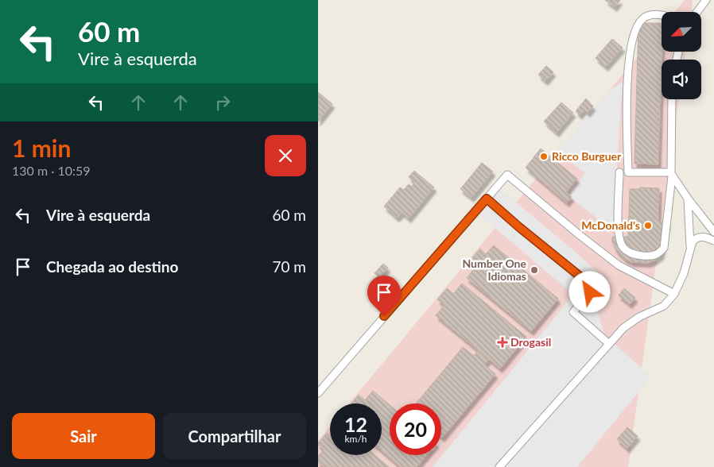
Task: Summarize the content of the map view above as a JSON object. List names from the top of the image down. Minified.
{"places":{"other":["Ricco Burguer","McDonald's","Number One Idiomas"],"health":["Drogasil"]},"north":"bottom left","page":{"turn":["60 m","Vire à esquerda"],"heading":["1 min","130 m · 10:59"],"list":[{"name":"Vire à esquerda","value":"60 m"},{"name":"Chegada ao destino","value":"70 m"}],"speed":"12 km/h","limit":"20","buttons":["Sair","Compartilhar"]}}
